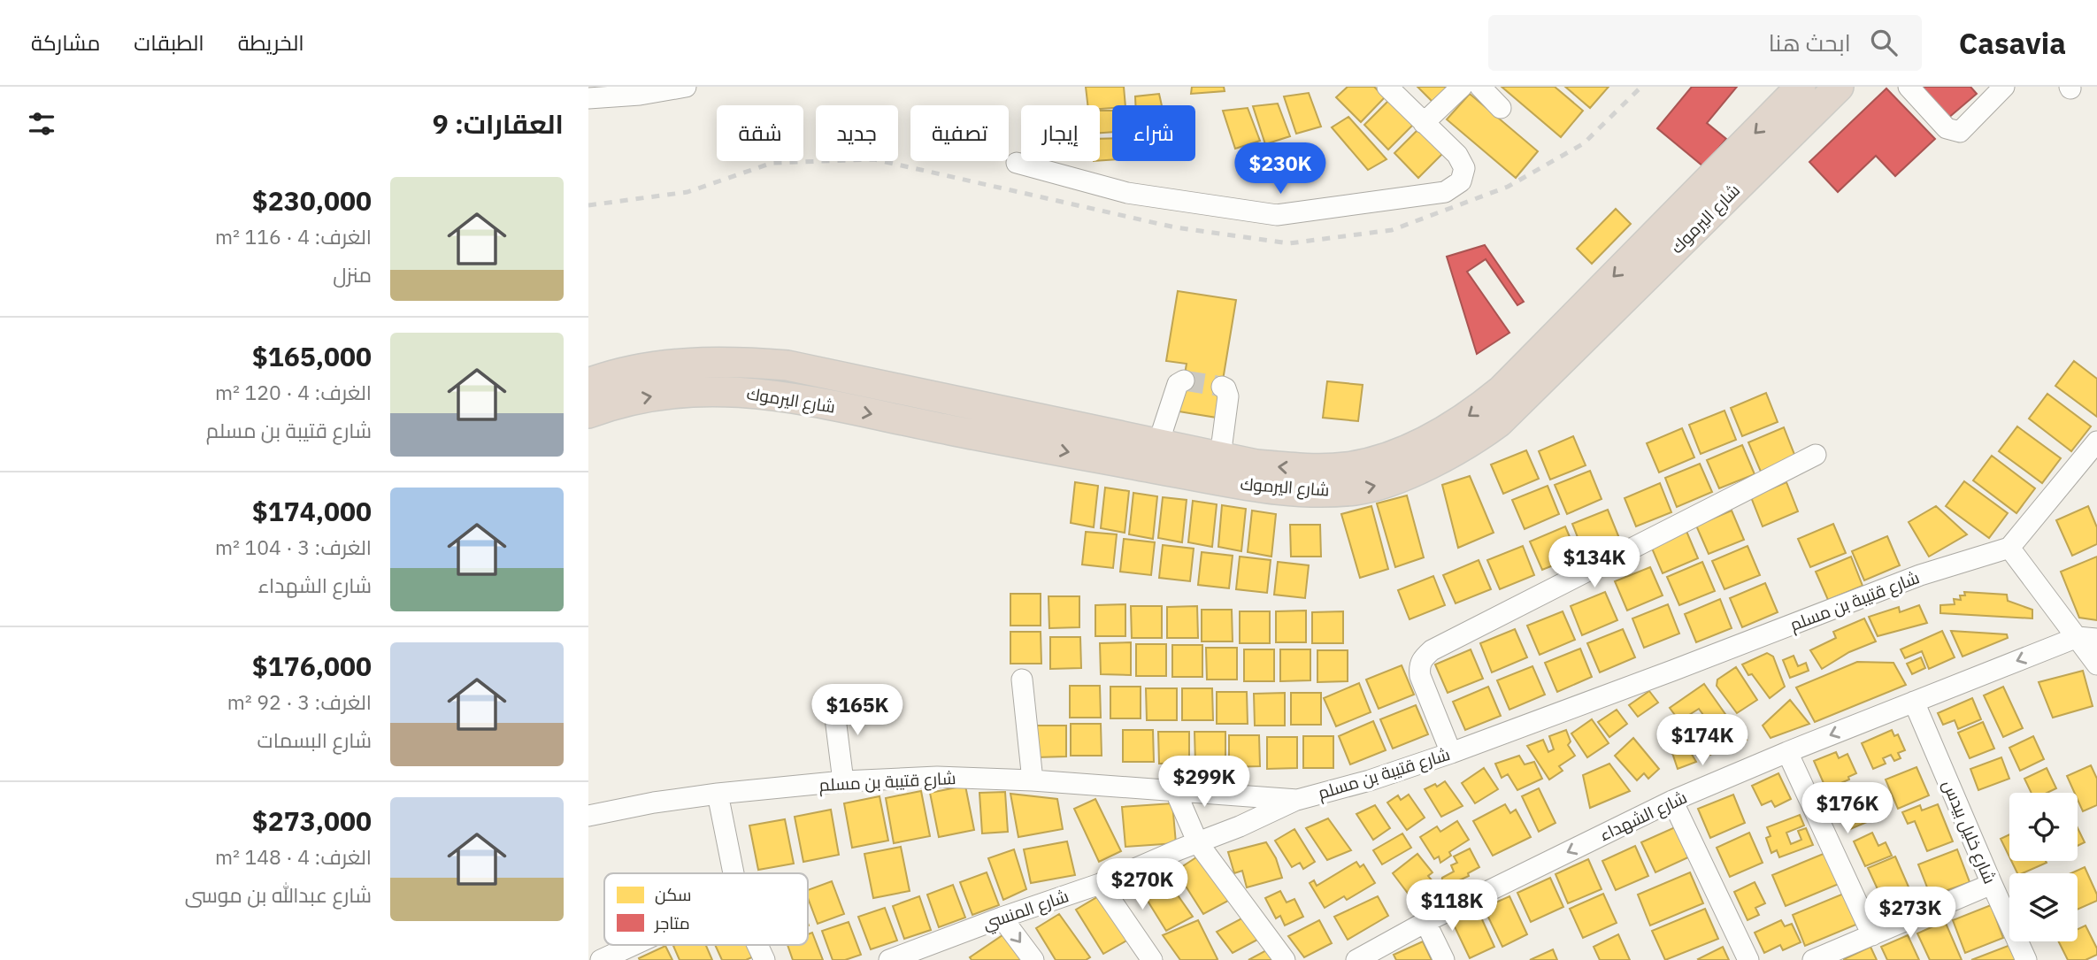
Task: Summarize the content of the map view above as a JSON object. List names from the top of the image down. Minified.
{"streets":{"highway":["شارع اليرموك"],"street":["شارع قتيبة بن مسلم","شارع الشهداء","شارع خليل بيدس","شارع المنسي"]},"crossings":[["شارع قتيبة بن مسلم","شارع المنسي"],["شارع الشهداء","شارع خليل بيدس"]],"one_way":["شارع الشهداء"],"legend":["سكن","متاجر"],"page":{"header":"Casavia","search":"ابحث هنا","nav":["الخريطة","الطبقات","مشاركة"],"heading":"العقارات: 9","chip":["شراء","إيجار","تصفية","جديد","شقة"],"price":["$230K","$134K","$165K","$174K","$299K","$176K","$270K","$118K","$273K"],"list":[{"name":"$230,000","note":"الغرف: 4 · 116 m² · منزل"},{"name":"$165,000","note":"الغرف: 4 · 120 m² · شارع قتيبة بن مسلم"},{"name":"$174,000","note":"الغرف: 3 · 104 m² · شارع الشهداء"},{"name":"$176,000","note":"الغرف: 3 · 92 m² · شارع البسمات"},{"name":"$273,000","note":"الغرف: 4 · 148 m² · شارع عبدالله بن موسى"}]}}
